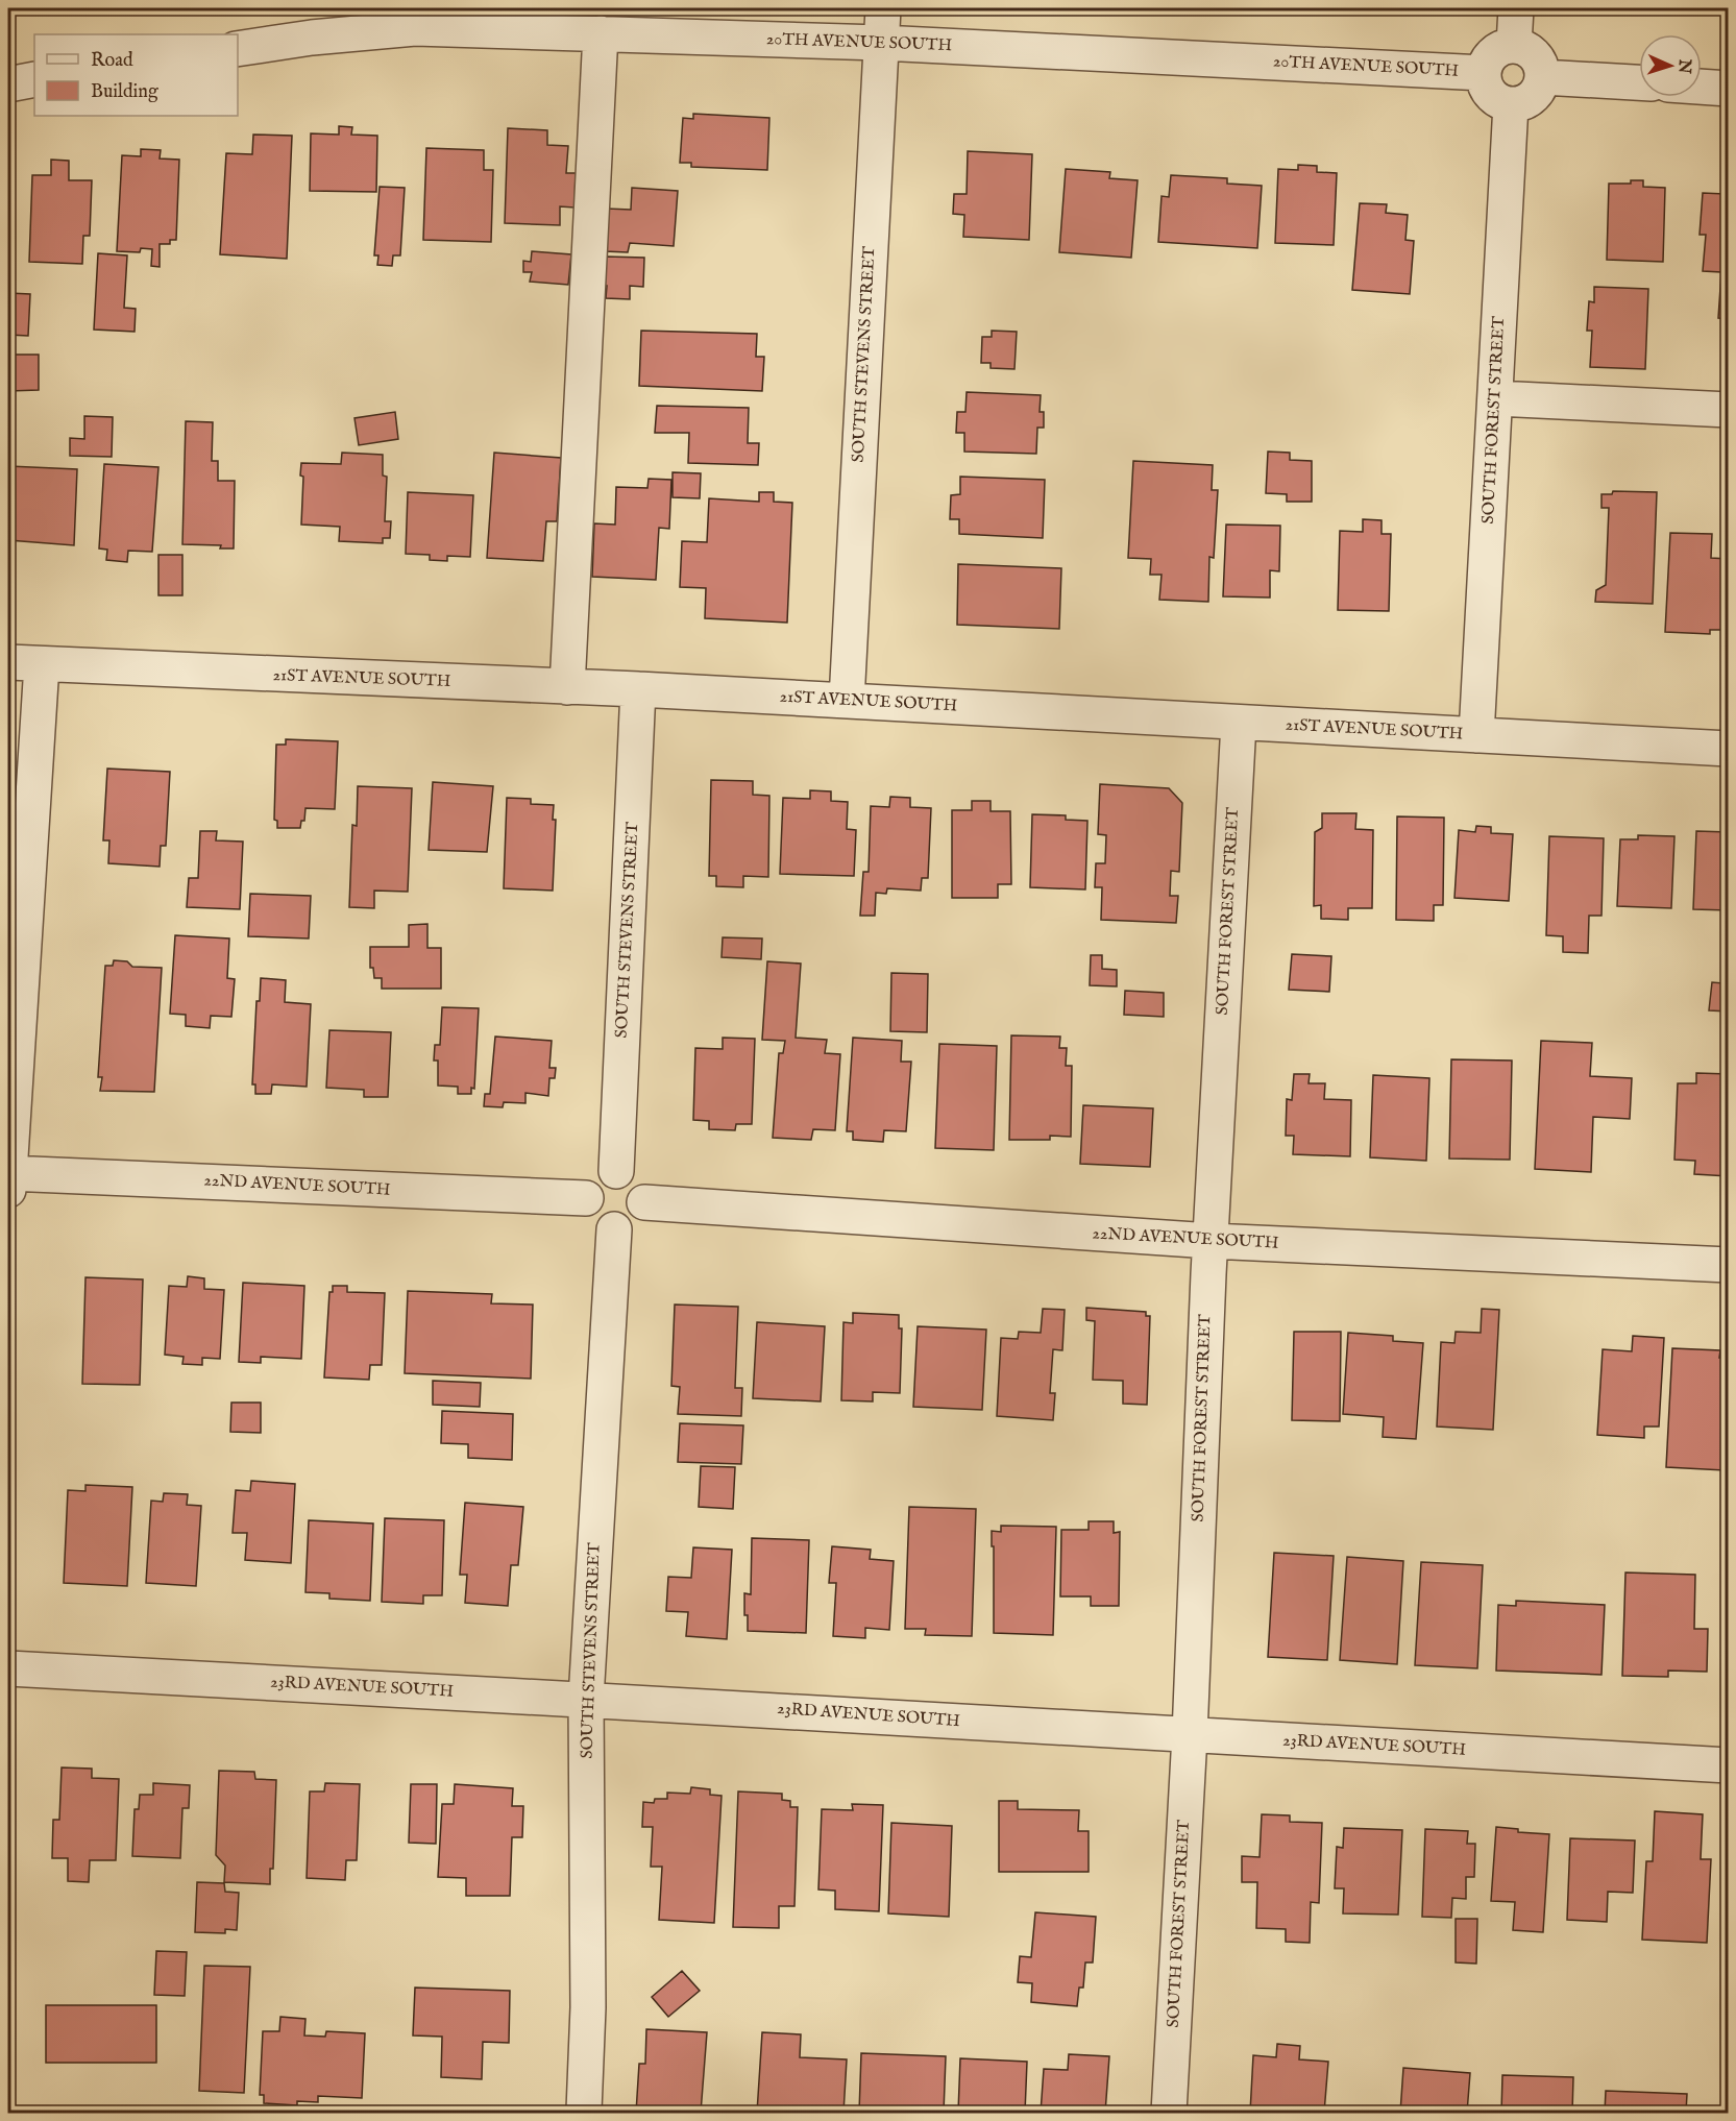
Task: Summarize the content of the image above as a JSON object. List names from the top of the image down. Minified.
{"streets":{"street":["20TH AVENUE SOUTH","SOUTH STEVENS STREET","SOUTH FOREST STREET","21ST AVENUE SOUTH","22ND AVENUE SOUTH","23RD AVENUE SOUTH"]},"crossings":[["20TH AVENUE SOUTH","SOUTH STEVENS STREET"],["20TH AVENUE SOUTH","SOUTH FOREST STREET"],["SOUTH STEVENS STREET","21ST AVENUE SOUTH"],["SOUTH STEVENS STREET","22ND AVENUE SOUTH"],["SOUTH STEVENS STREET","23RD AVENUE SOUTH"],["SOUTH FOREST STREET","21ST AVENUE SOUTH"],["SOUTH FOREST STREET","22ND AVENUE SOUTH"],["SOUTH FOREST STREET","23RD AVENUE SOUTH"]],"legend":["Road","Building"],"north":"right"}
